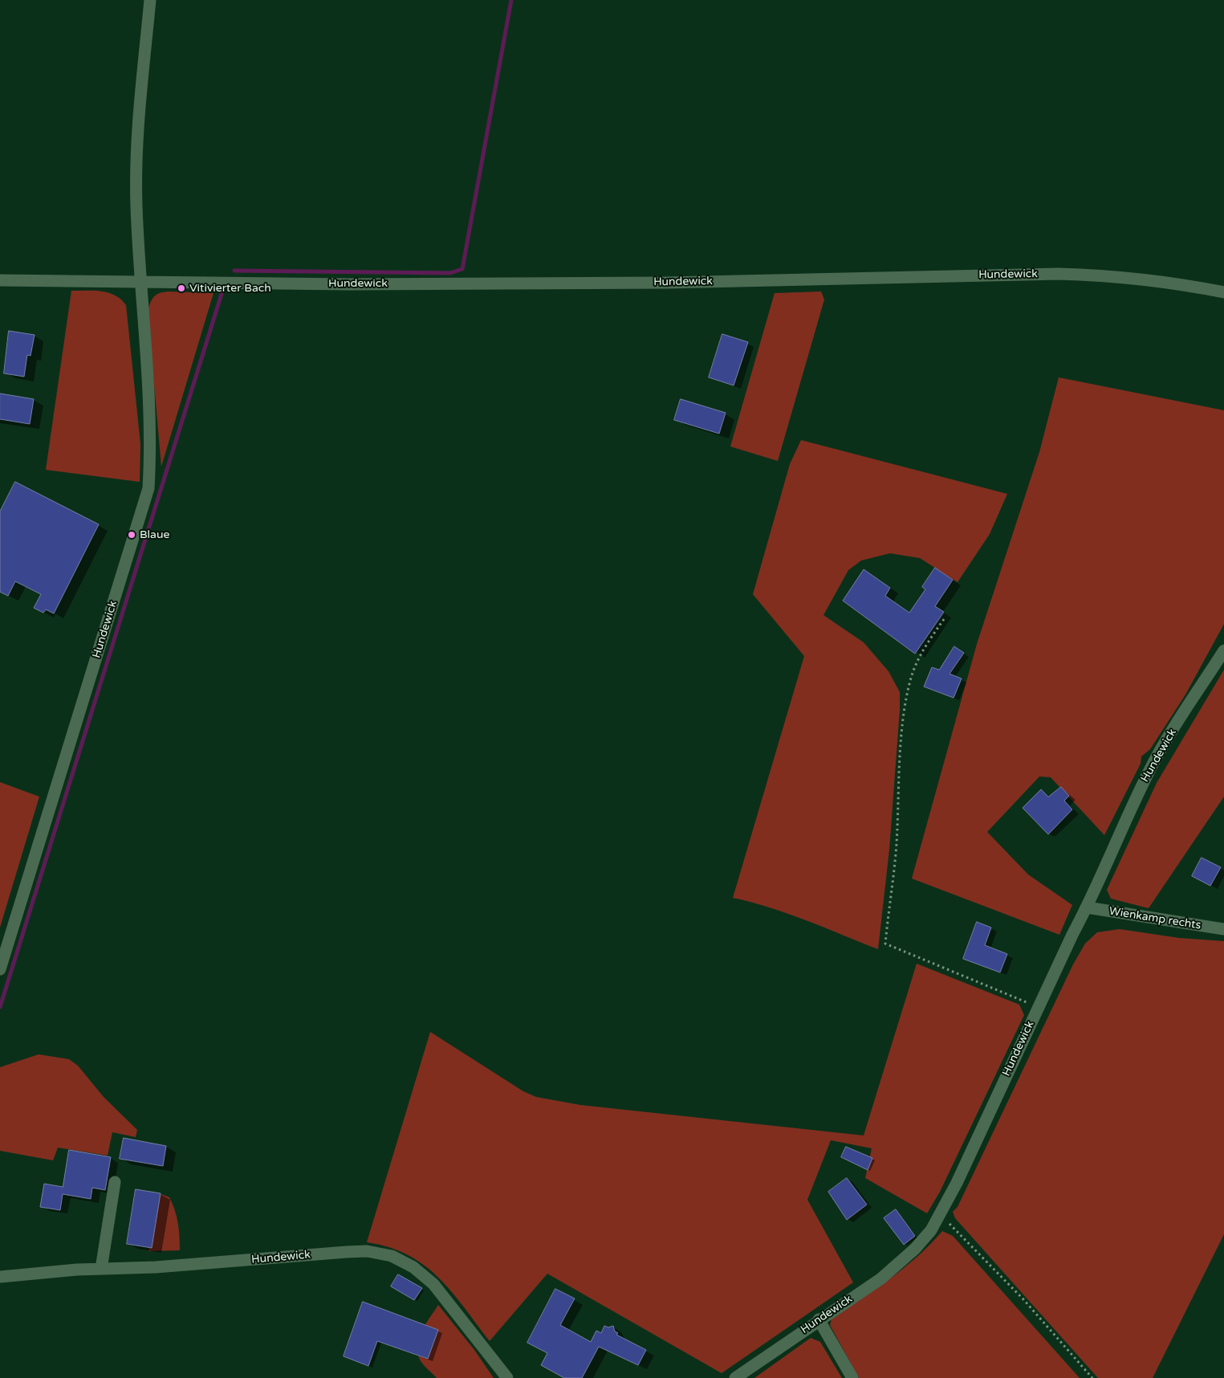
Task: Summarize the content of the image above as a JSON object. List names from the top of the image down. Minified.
{"streets":{"street":["Hundewick","Wienkamp rechts"]},"crossings":[["Hundewick","Wienkamp rechts"]],"places":["Vitivierter Bach","Blaue"]}
